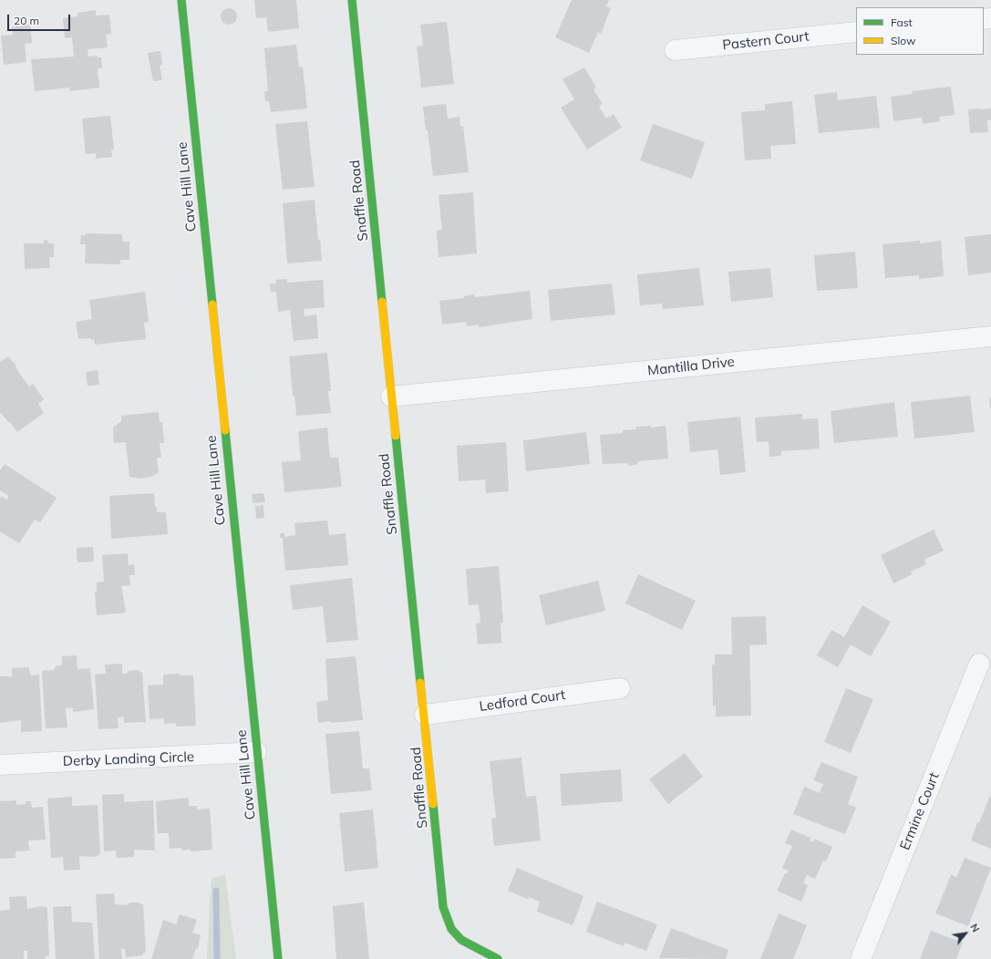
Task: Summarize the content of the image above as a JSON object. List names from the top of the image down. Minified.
{"streets":{"street":["Pastern Court","Cave Hill Lane","Snaffle Road","Mantilla Drive","Ledford Court","Derby Landing Circle","Ermine Court"]},"crossings":[["Cave Hill Lane","Derby Landing Circle"],["Snaffle Road","Mantilla Drive"],["Snaffle Road","Ledford Court"]],"legend":["Fast","Slow"],"scale_bar":"20 m","north":"top right"}
